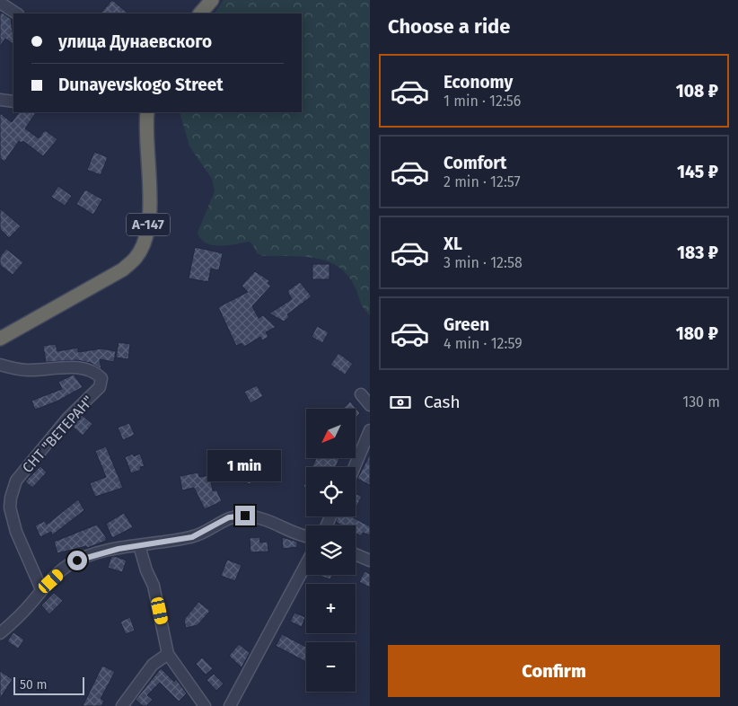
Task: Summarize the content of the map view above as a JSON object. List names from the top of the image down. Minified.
{"streets":{"highway":["А-147"],"street":["СНТ \"ВЕТЕРАН\""]},"scale_bar":"50 m","north":"bottom left","page":{"heading":"Choose a ride","banner":["улица Дунаевского","Dunayevskogo Street"],"list":[{"name":"Economy","note":"1 min · 12:56","value":"108 ₽"},{"name":"Comfort","note":"2 min · 12:57","value":"145 ₽"},{"name":"XL","note":"3 min · 12:58","value":"183 ₽"},{"name":"Green","note":"4 min · 12:59","value":"180 ₽"}],"pay":["Cash","130 m"],"map_buttons":["+","−"],"bubble":"1 min","buttons":"Confirm","scale":"50 m"}}
